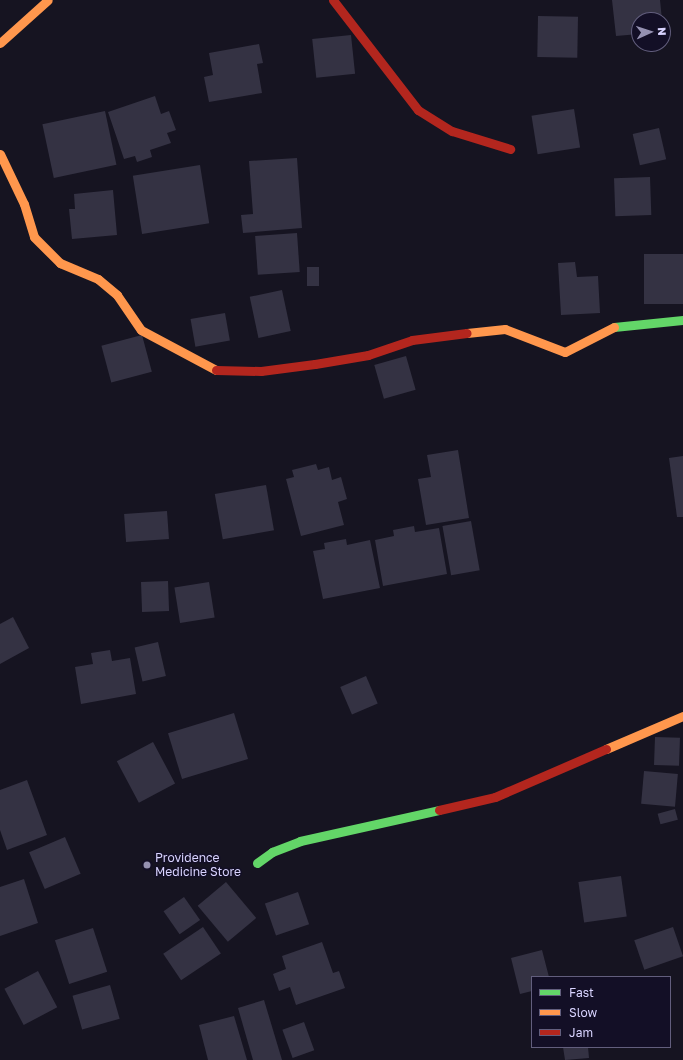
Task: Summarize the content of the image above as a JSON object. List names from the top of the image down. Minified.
{"places":["Providence Medicine Store"],"legend":["Fast","Slow","Jam"],"north":"right"}
